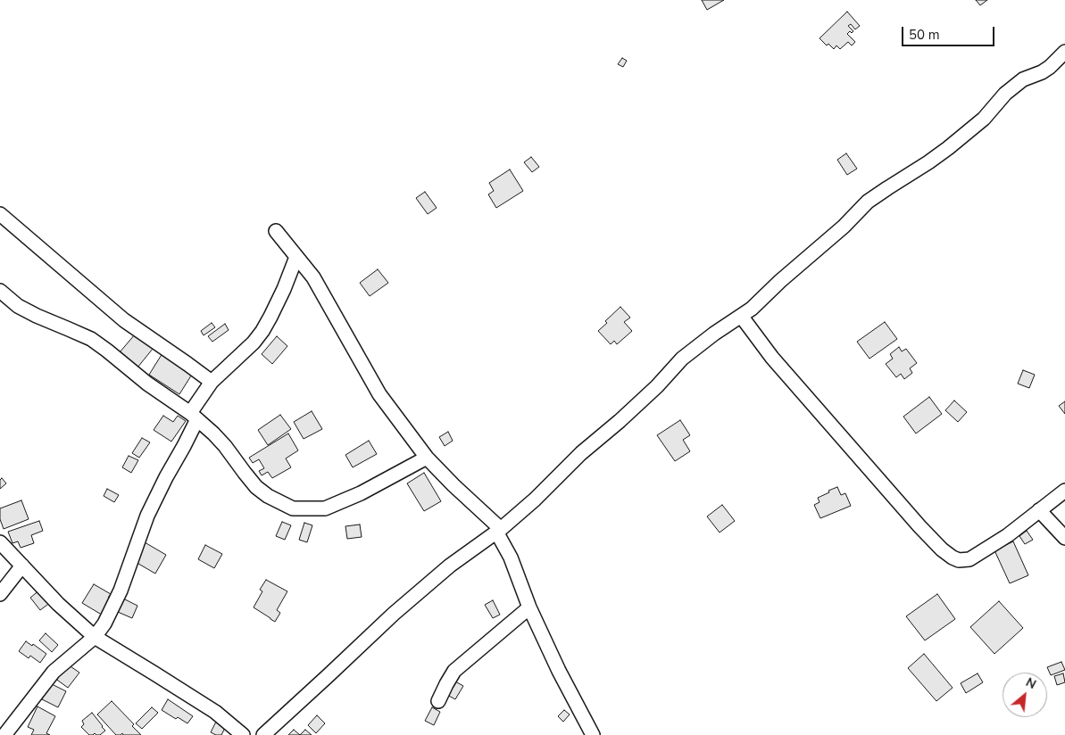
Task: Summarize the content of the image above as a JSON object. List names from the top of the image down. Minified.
{"scale_bar":"50 m","north":"top right"}
